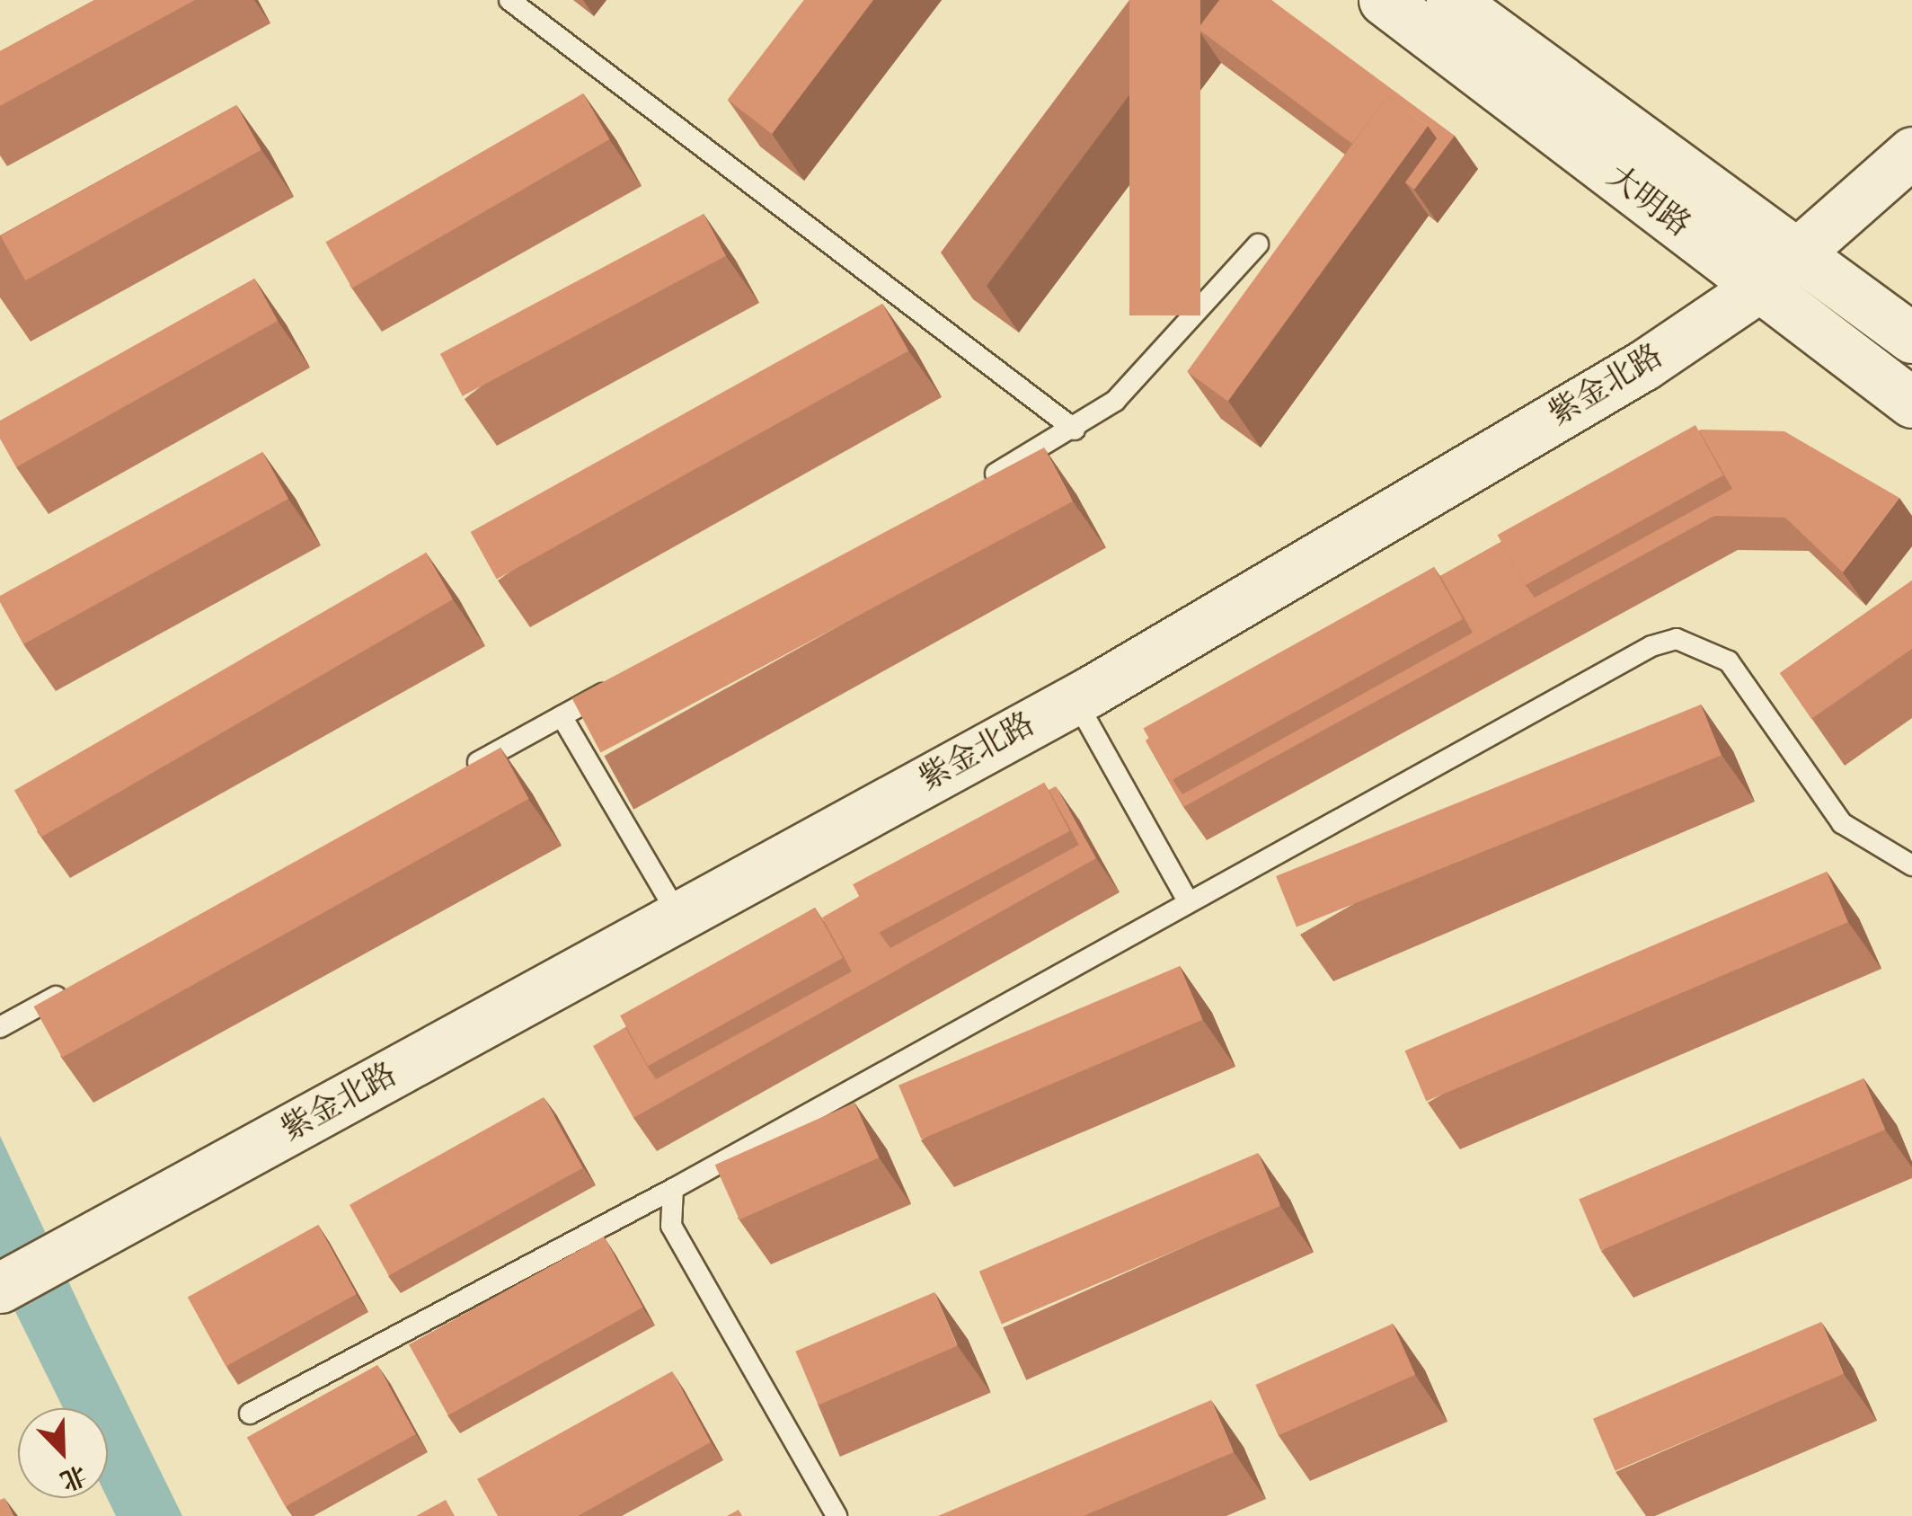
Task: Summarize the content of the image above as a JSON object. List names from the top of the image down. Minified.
{"streets":{"street":["大明路","紫金北路"]},"crossings":[["大明路","紫金北路"]],"north":"bottom right"}
